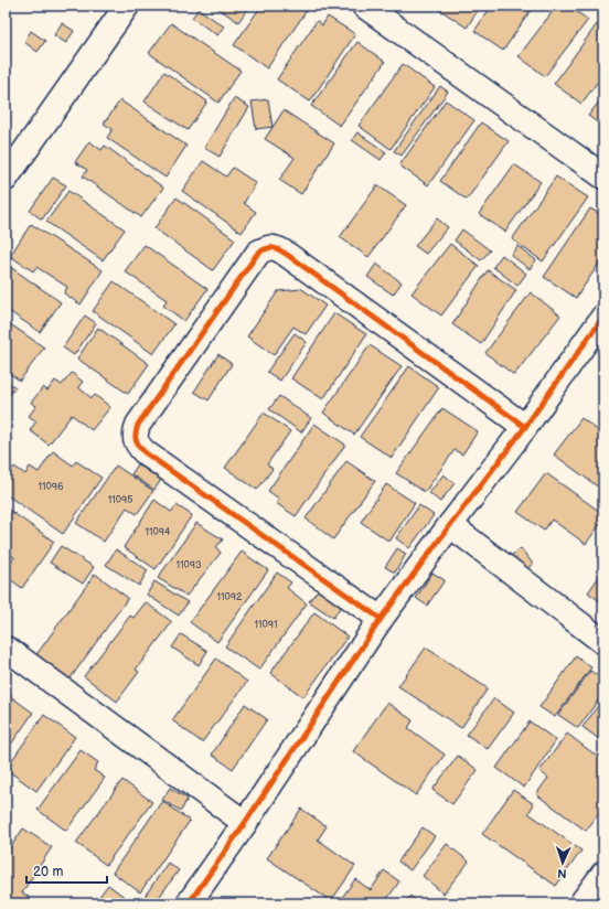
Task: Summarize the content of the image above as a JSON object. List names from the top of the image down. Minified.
{"house_numbers":["11096","11095","11094","11093","11092","11091"],"scale_bar":"20 m","north":"bottom"}
